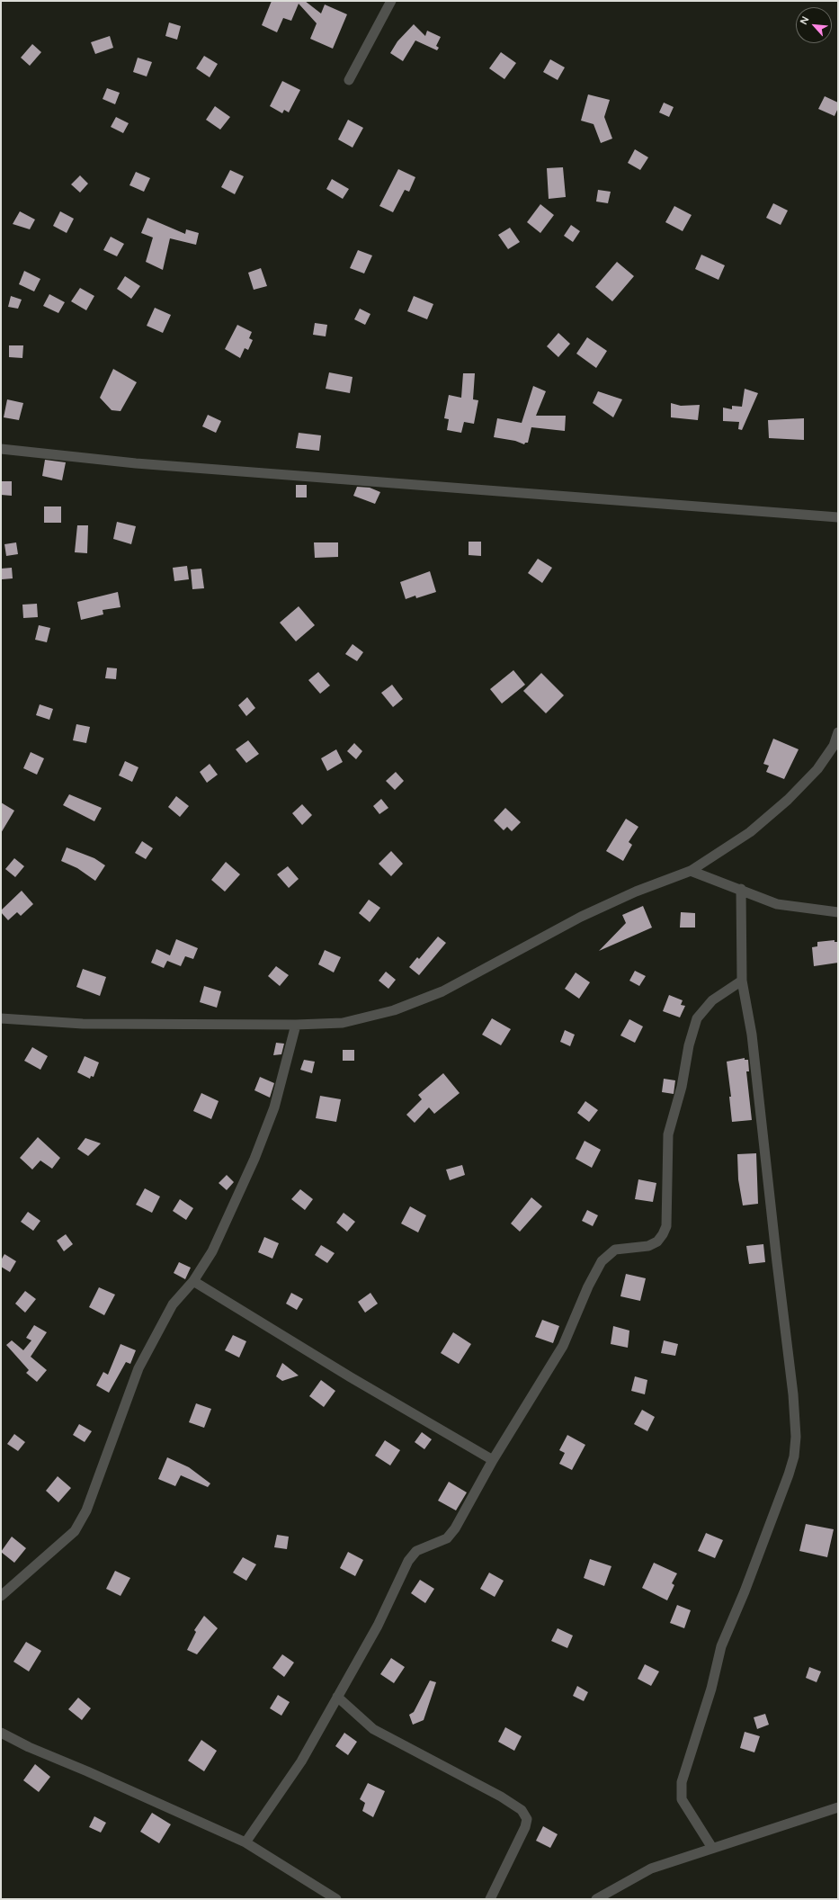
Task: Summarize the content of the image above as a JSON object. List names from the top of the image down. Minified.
{"north":"top left"}
